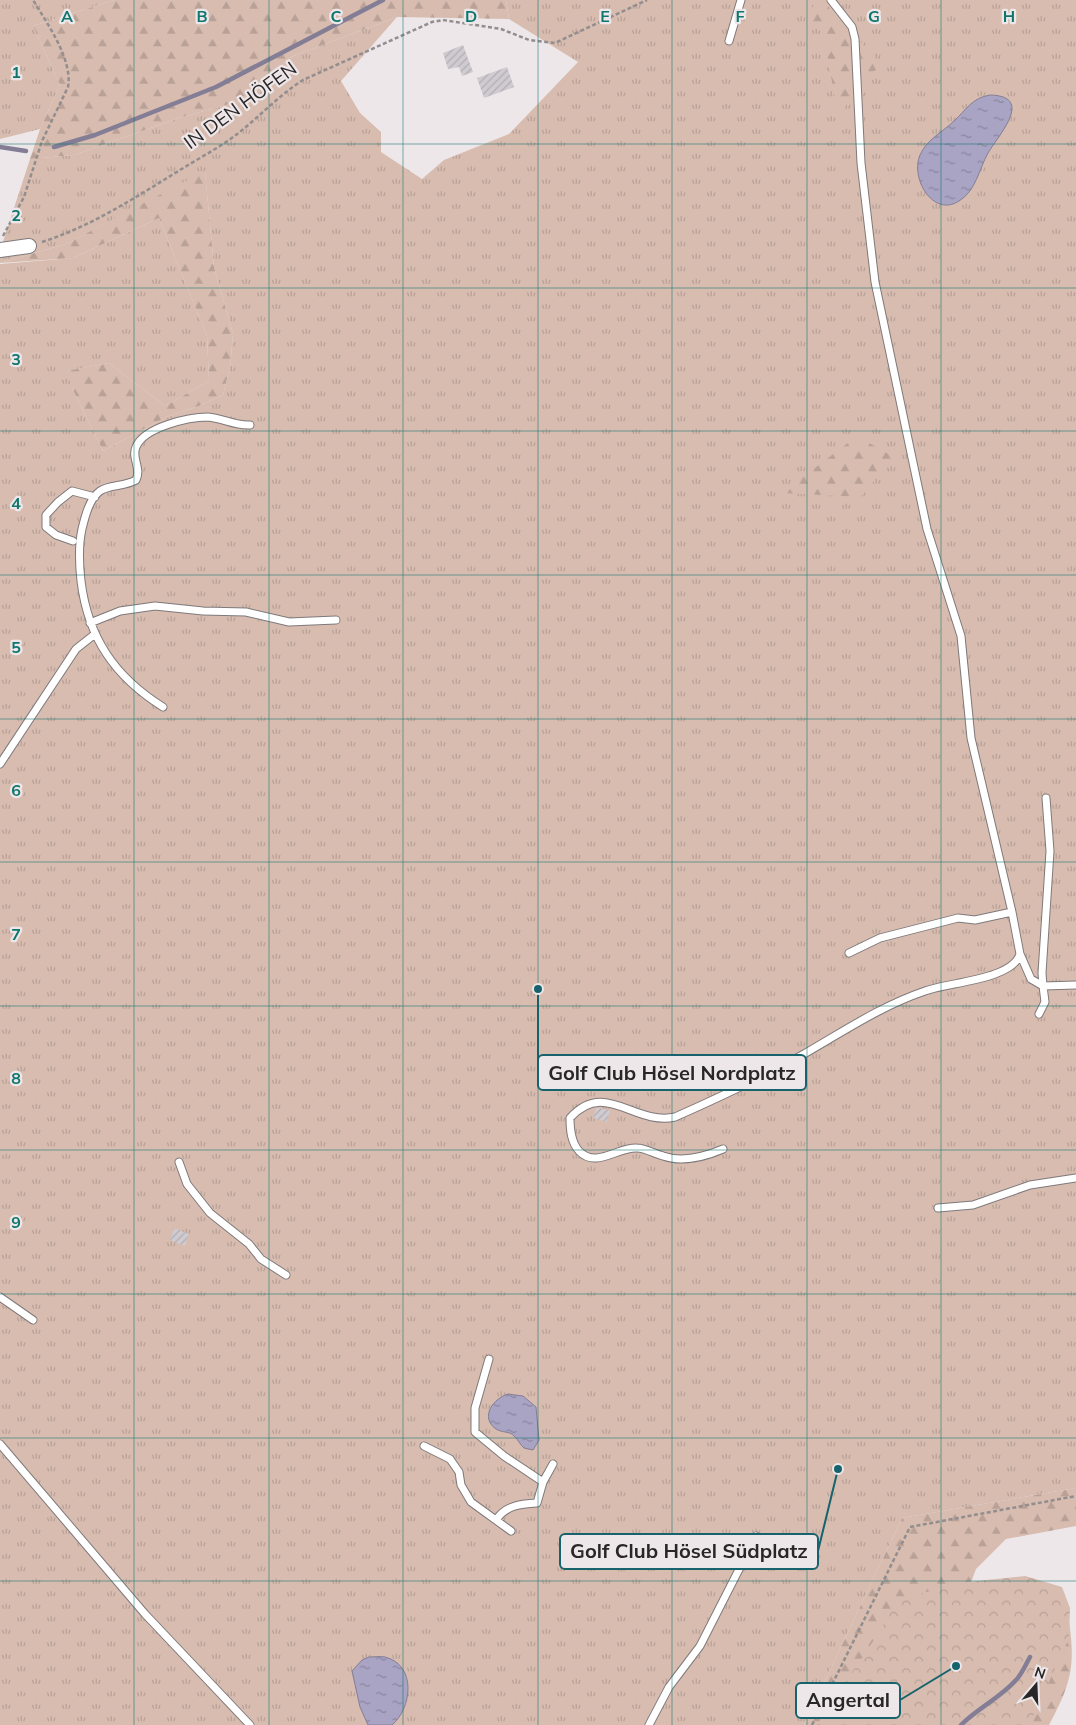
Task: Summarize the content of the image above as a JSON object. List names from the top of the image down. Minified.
{"streets":{"path":["IN DEN HÖFEN"]},"places":["Golf Club Hösel Nordplatz","Golf Club Hösel Südplatz","Angertal"],"north":"top","grid":{"columns":["A","B","C","D","E","F","G","H"],"rows":["1","2","3","4","5","6","7","8","9"]}}
